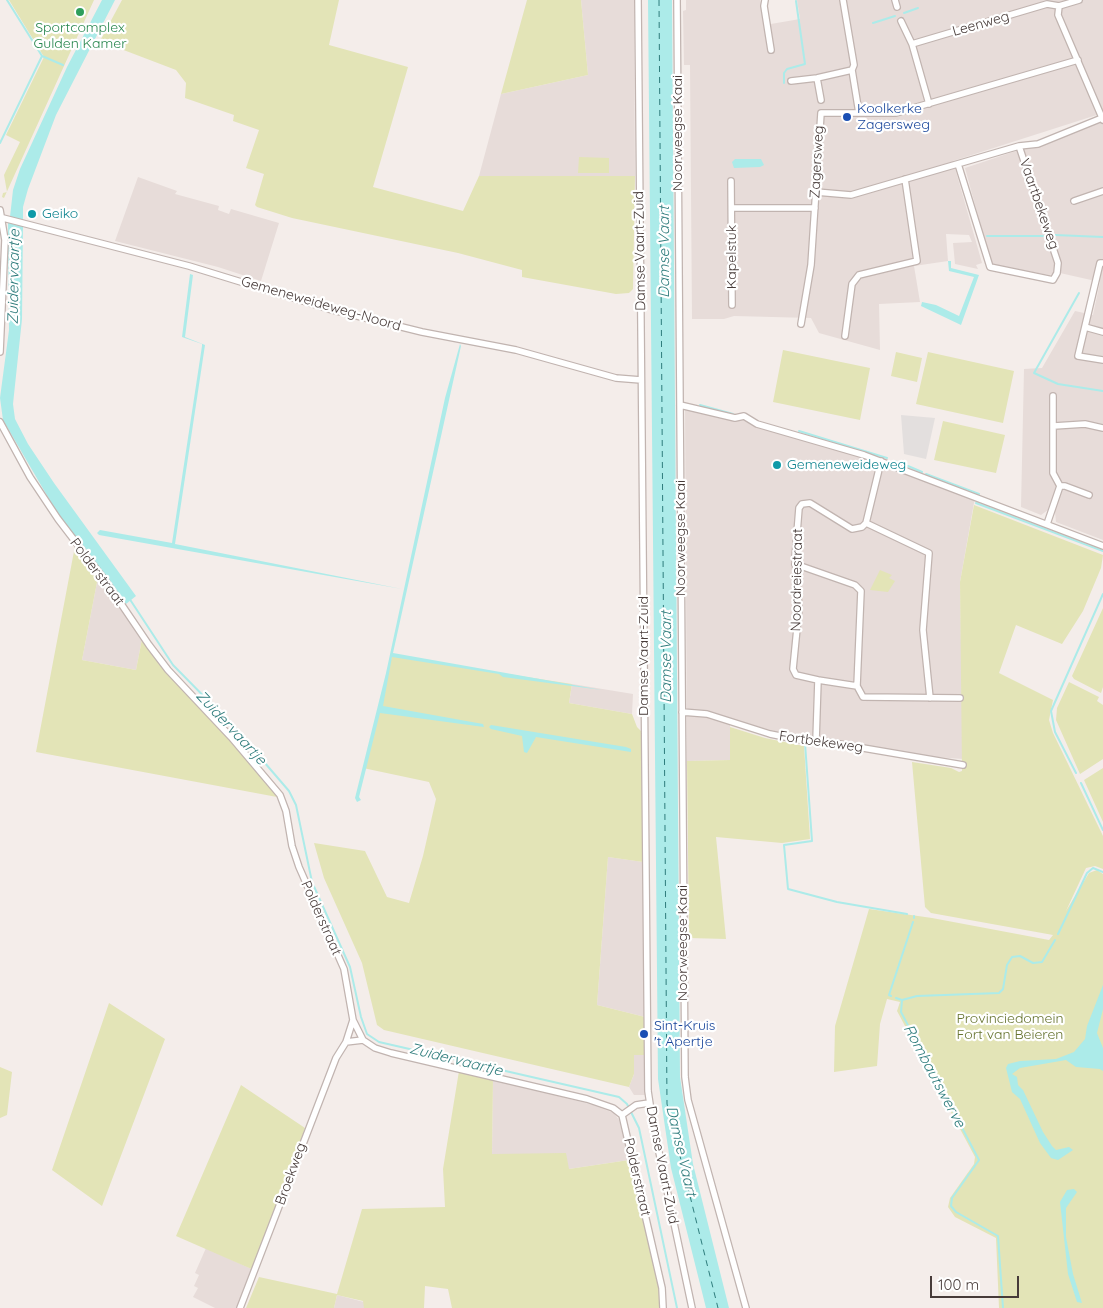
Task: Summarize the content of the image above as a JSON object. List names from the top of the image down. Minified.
{"streets":{"street":["Leenweg","Noorweegse Kaai","Zagersweg","Vaartbekeweg","Damse Vaart-Zuid","Kapelstuk","Gemeneweideweg-Noord","Polderstraat","Noordreiestraat","Fortbekeweg","Broekweg"]},"crossings":[["Noorweegse Kaai","Fortbekeweg"],["Zagersweg","Vaartbekeweg"],["Zagersweg","Kapelstuk"],["Damse Vaart-Zuid","Gemeneweideweg-Noord"],["Polderstraat","Broekweg"]],"water":["Damse Vaart","Zuidervaartje","Rombautswerve"],"parks":["Provinciedomein Fort van Beieren"],"places":["Sportcomplex Gulden Kamer","Koolkerke Zagersweg","Geiko","Gemeneweideweg","Sint-Kruis 't Apertje"],"scale_bar":"100 m"}
